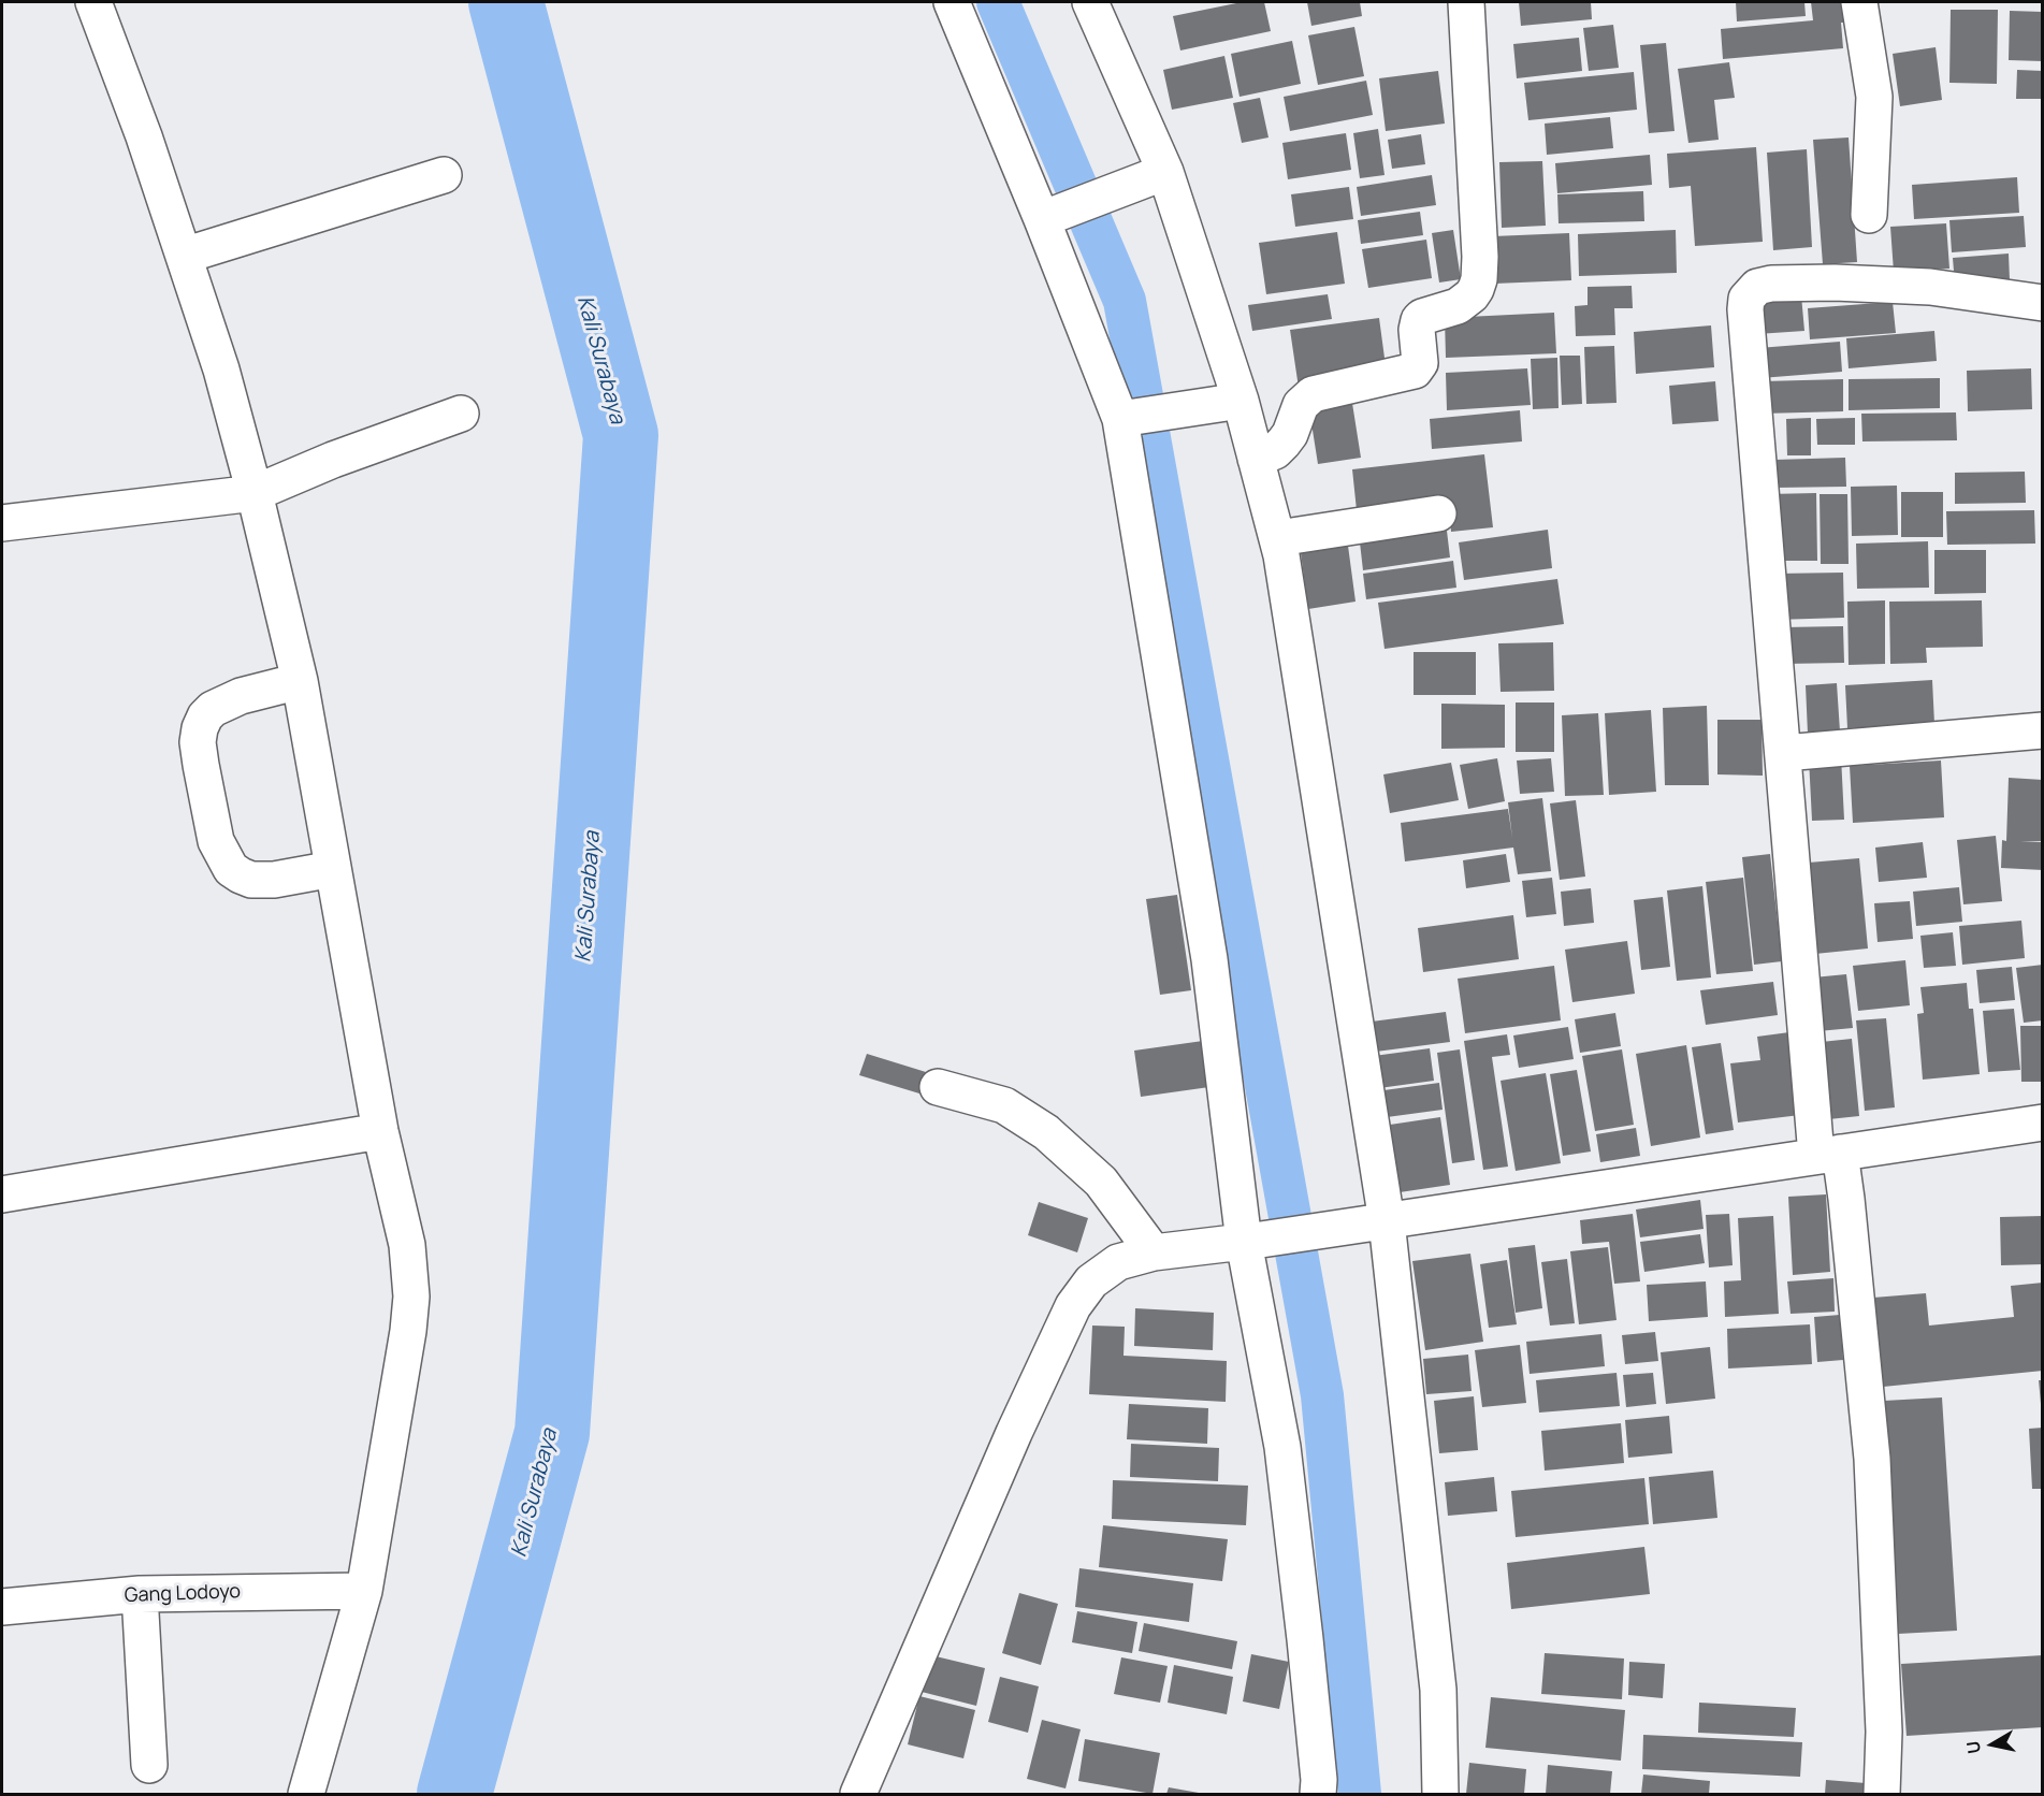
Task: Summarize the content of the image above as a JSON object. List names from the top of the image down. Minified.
{"streets":{"street":["Gang Lodoyo"]},"water":["Kali Surabaya"],"north":"left"}
